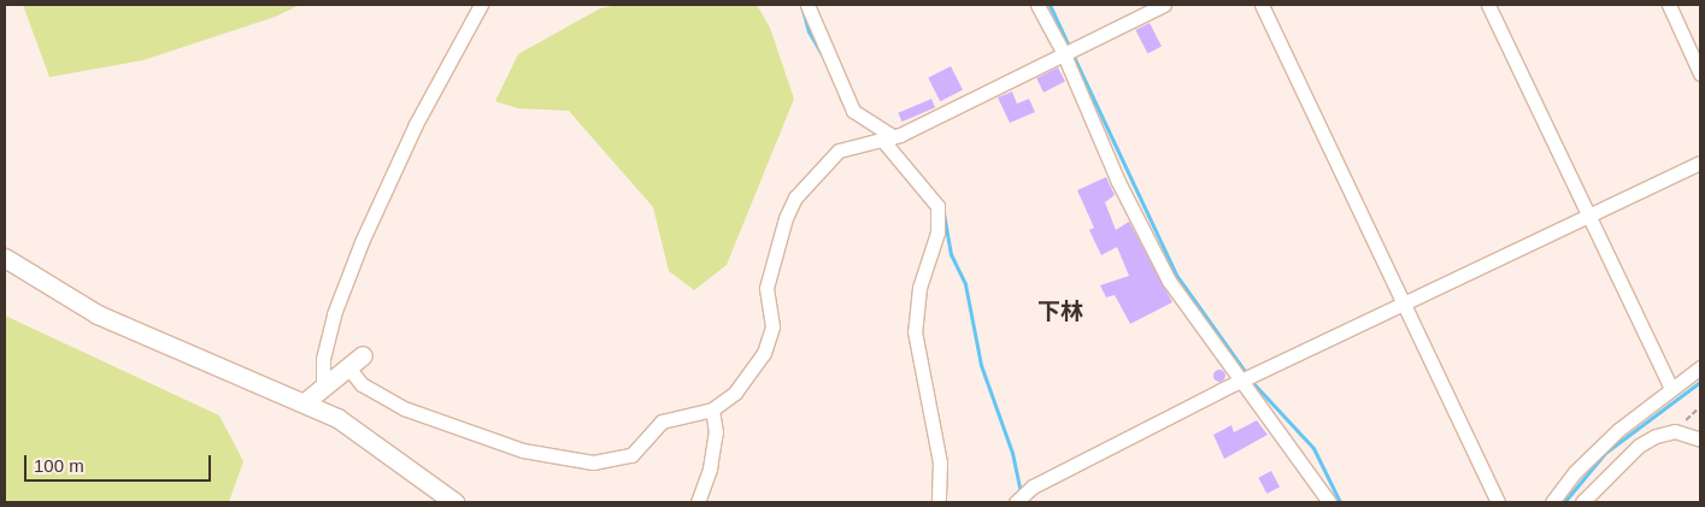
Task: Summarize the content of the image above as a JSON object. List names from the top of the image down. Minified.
{"districts":["下林"],"scale_bar":"100 m"}
